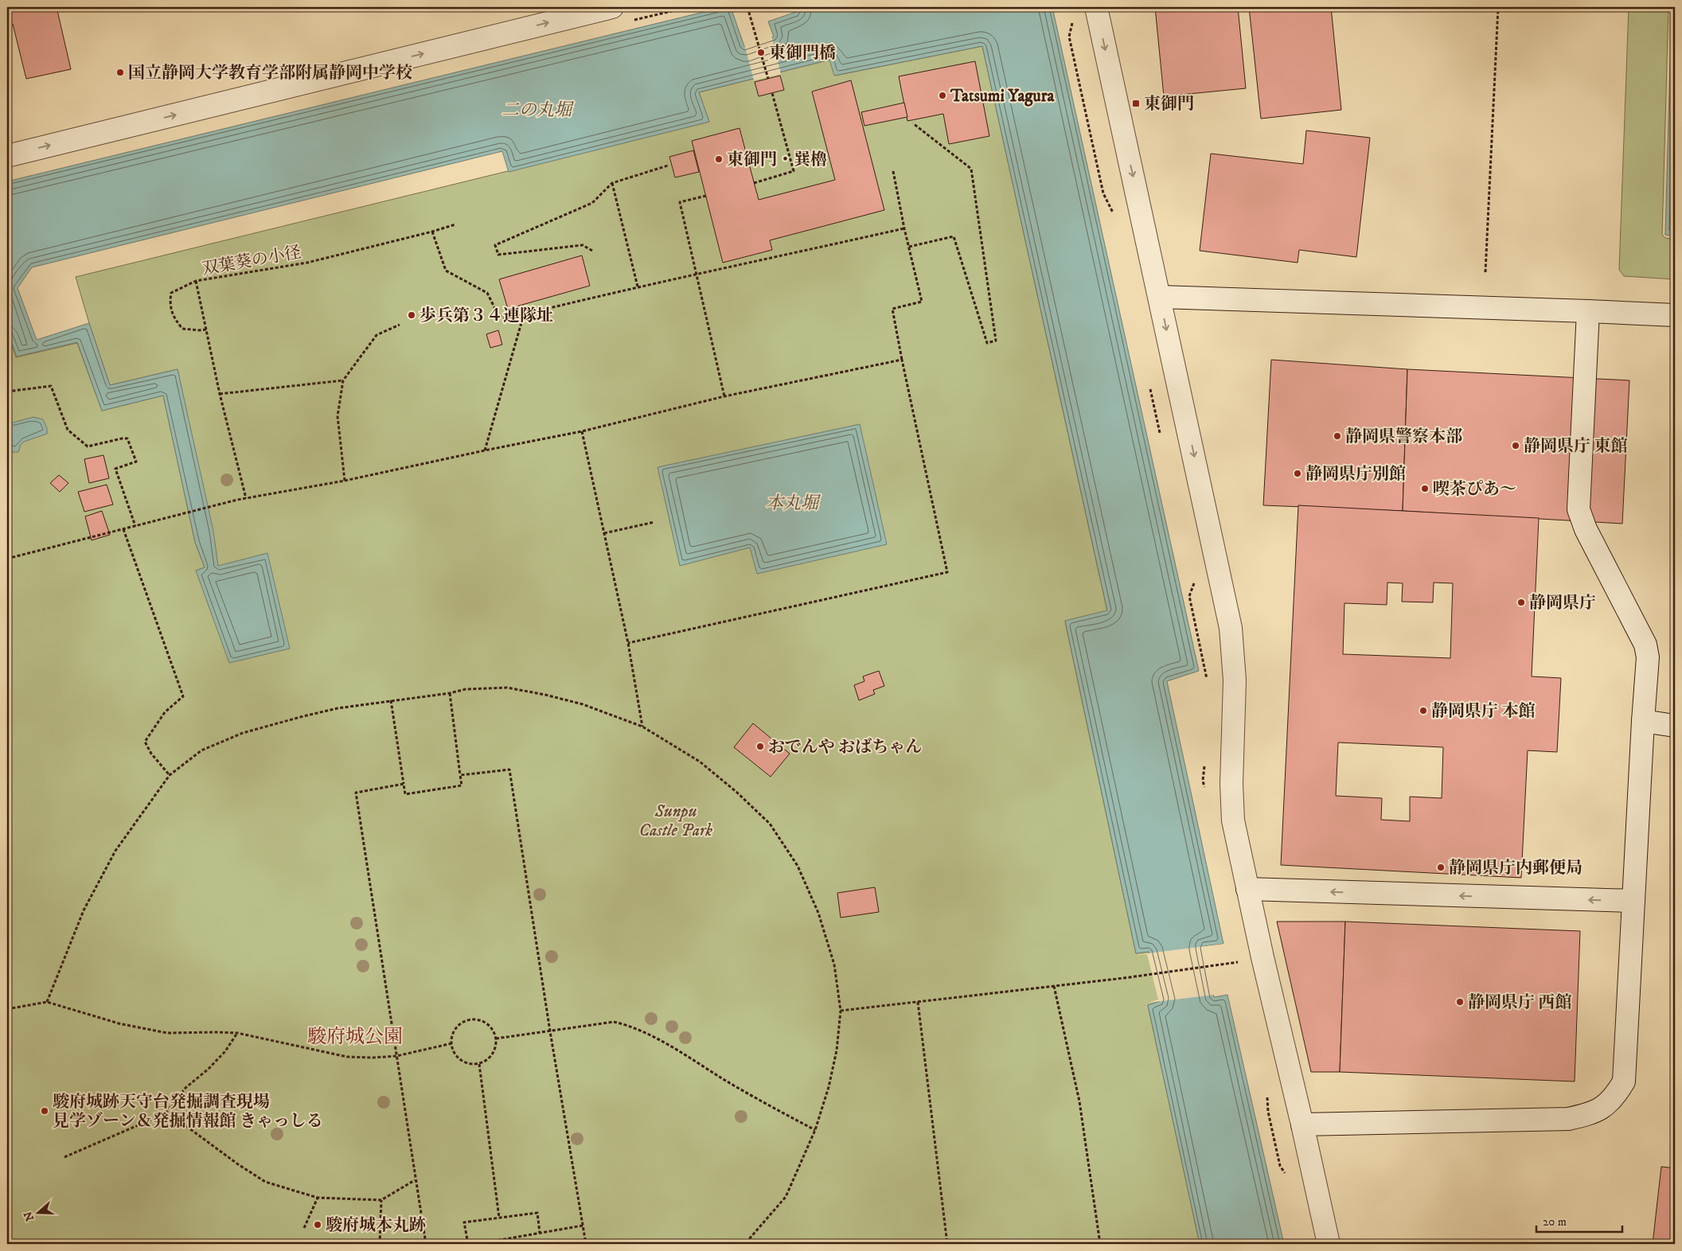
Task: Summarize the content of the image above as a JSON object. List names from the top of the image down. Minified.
{"streets":{"path":["双葉葵の小径"]},"districts":["駿府城公園"],"water":["二の丸堀","本丸堀"],"parks":["Sunpu Castle Park"],"places":{"other":["東御門橋","国立静岡大学教育学部附属静岡中学校","Tatsumi Yagura","東御門・巽櫓","歩兵第３４連隊址","静岡県警察本部","静岡県庁 東館","静岡県庁別館","喫茶ぴあ〜","静岡県庁","静岡県庁 本館","おでんや おばちゃん","静岡県庁内郵便局","静岡県庁 西館","駿府城跡天守台発掘調査現場 見学ゾーン＆発掘情報館 きゃっしる","駿府城本丸跡"],"transit":["東御門"]},"scale_bar":"20 m","north":"left"}
